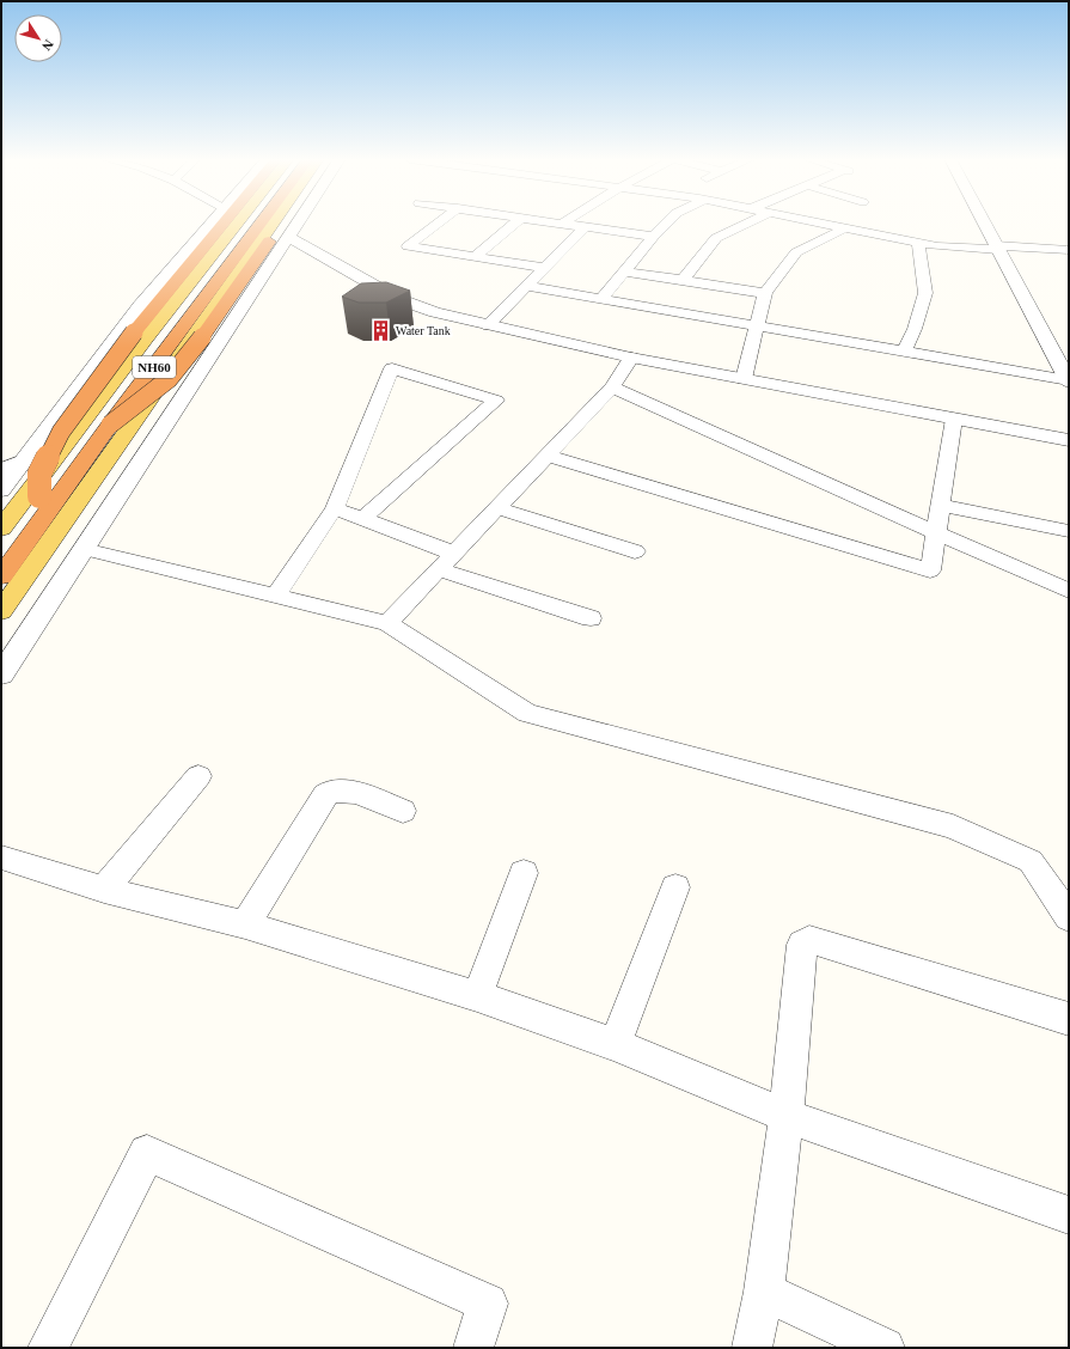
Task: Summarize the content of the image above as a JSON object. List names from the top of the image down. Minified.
{"streets":{"highway":["NH60"]},"places":{"building":["Water Tank"]},"north":"bottom right"}
